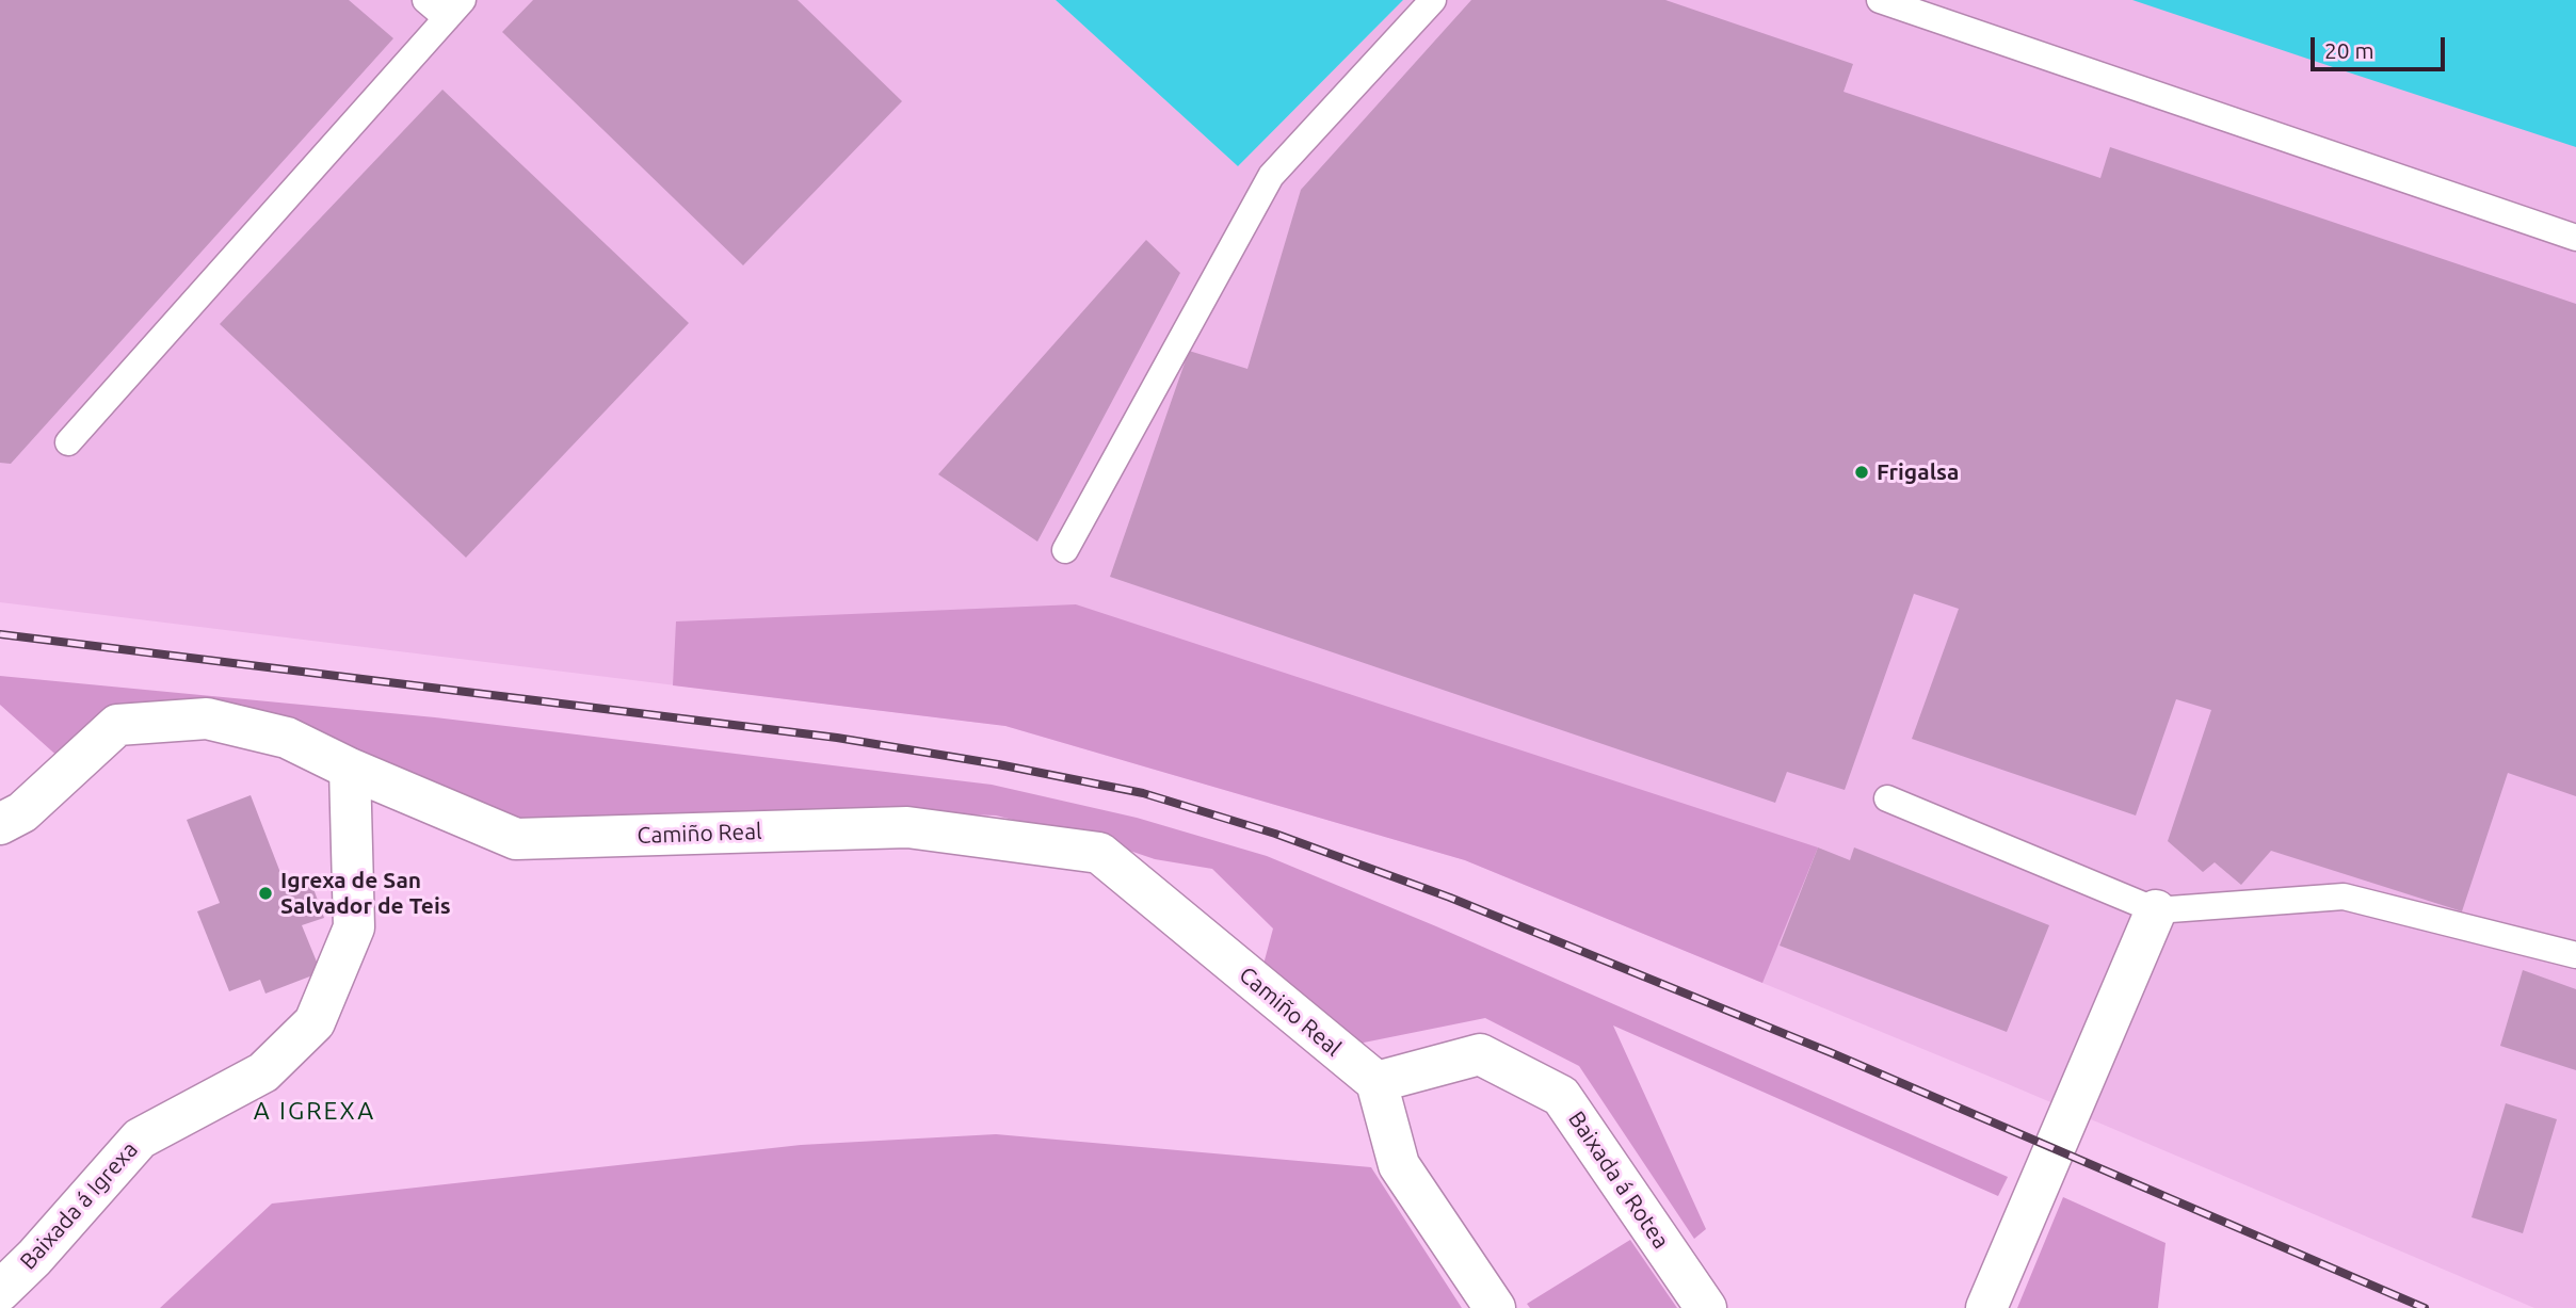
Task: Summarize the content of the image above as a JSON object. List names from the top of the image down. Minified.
{"streets":{"street":["Camiño Real","Baixada á Rotea","Baixada á Igrexa"]},"crossings":[["Camiño Real","Baixada á Rotea"],["Camiño Real","Baixada á Igrexa"]],"districts":["A IGREXA"],"places":["Frigalsa","Igrexa de San Salvador de Teis"],"scale_bar":"20 m"}
